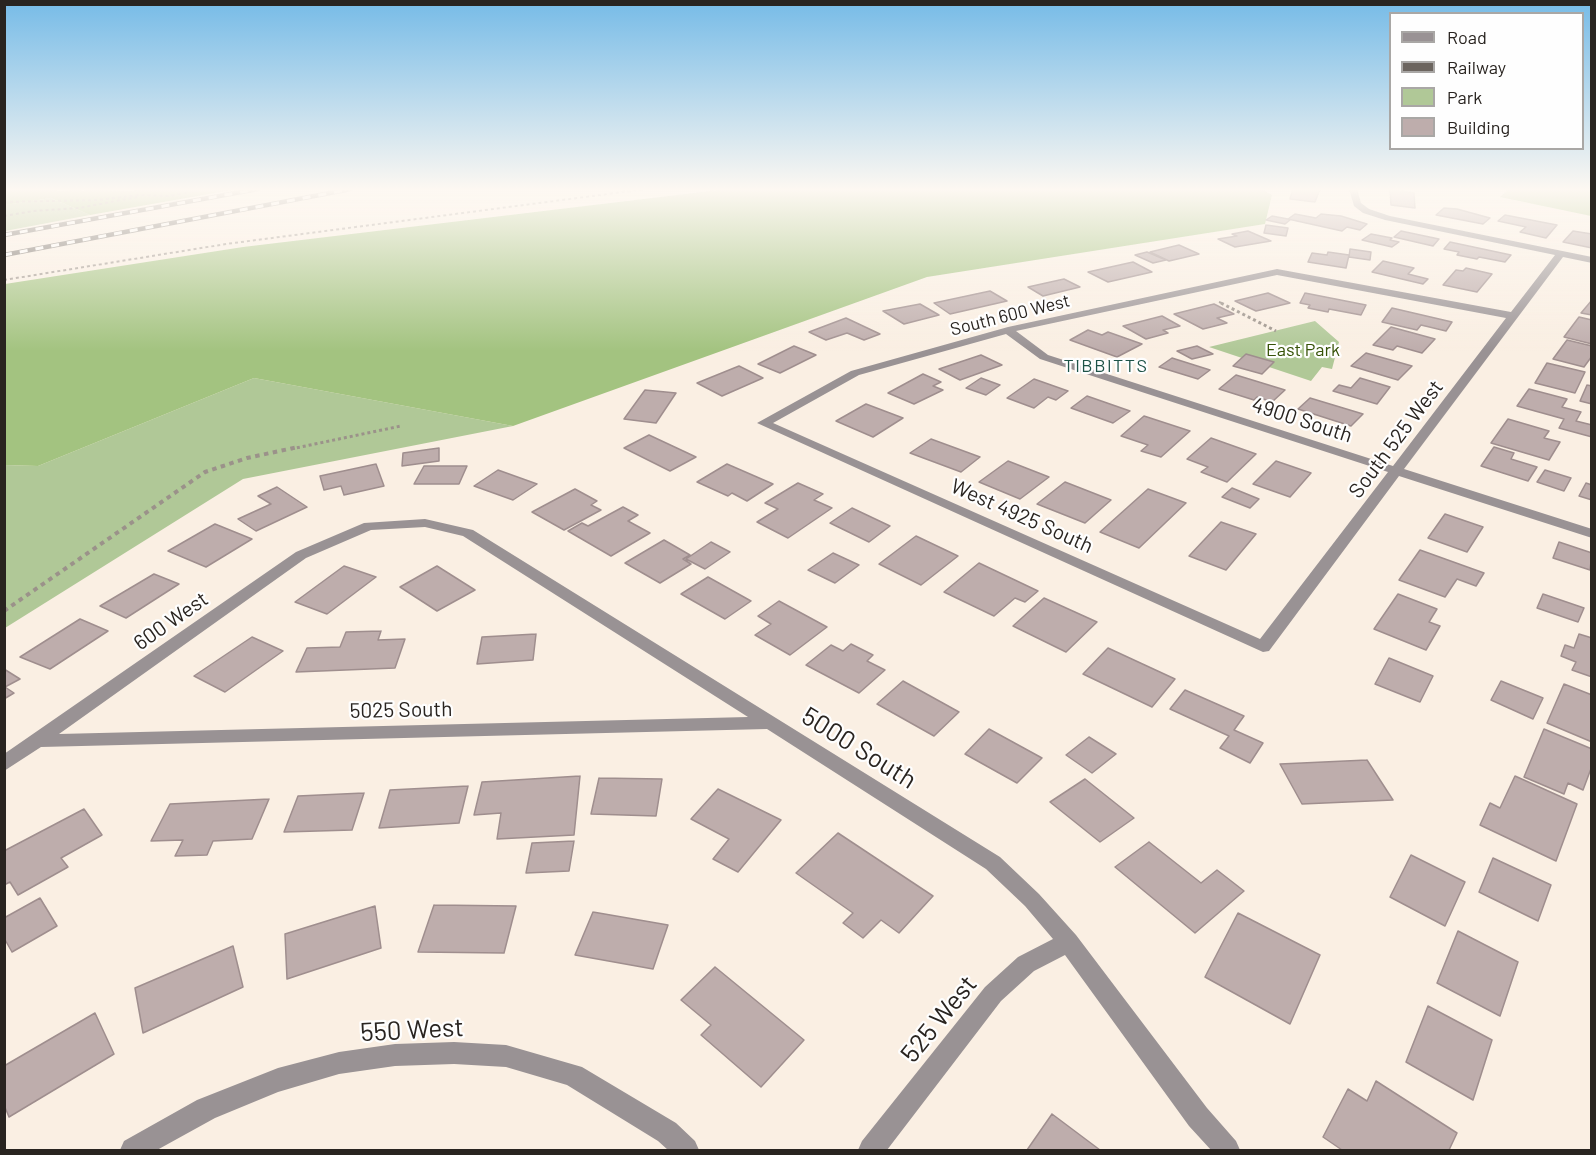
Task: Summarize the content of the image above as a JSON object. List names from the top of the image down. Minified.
{"streets":{"street":["South 600 West","4900 South","South 525 West","West 4925 South","600 West","5025 South","5000 South","525 West","550 West"]},"crossings":[["South 600 West","4900 South"],["South 600 West","South 525 West"],["South 600 West","West 4925 South"],["4900 South","South 525 West"],["South 525 West","West 4925 South"],["600 West","5025 South"],["600 West","5000 South"],["5025 South","5000 South"],["5000 South","525 West"]],"districts":["TIBBITTS"],"parks":["East Park"],"legend":["Road","Railway","Park","Building"]}
